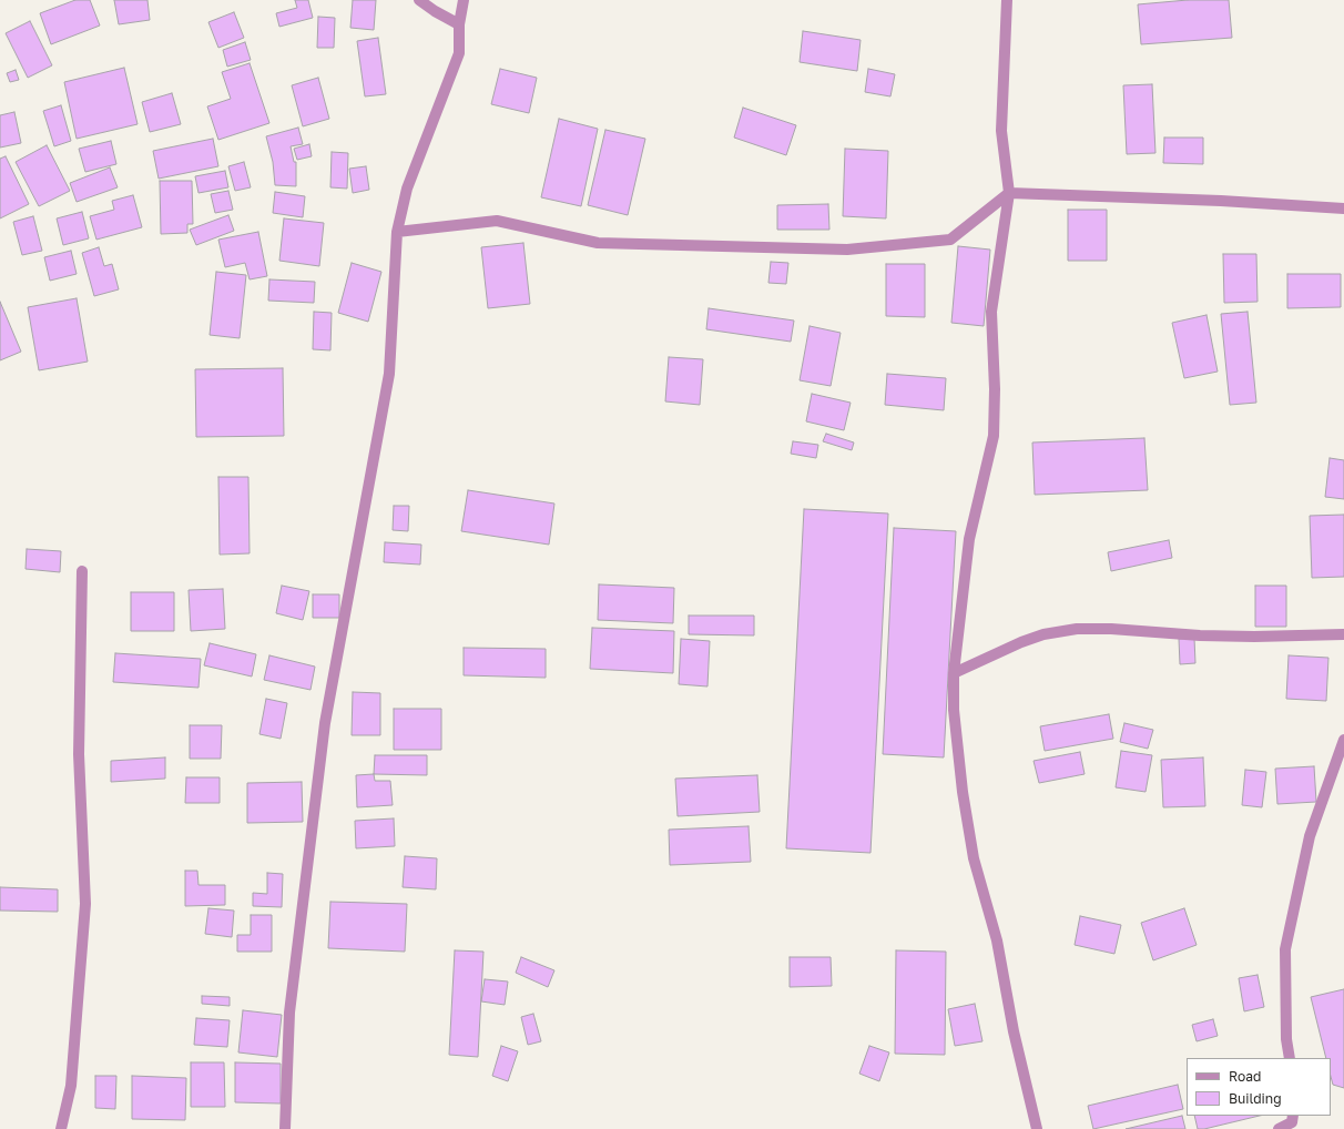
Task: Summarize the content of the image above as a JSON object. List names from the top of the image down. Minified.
{"legend":["Road","Building"]}
